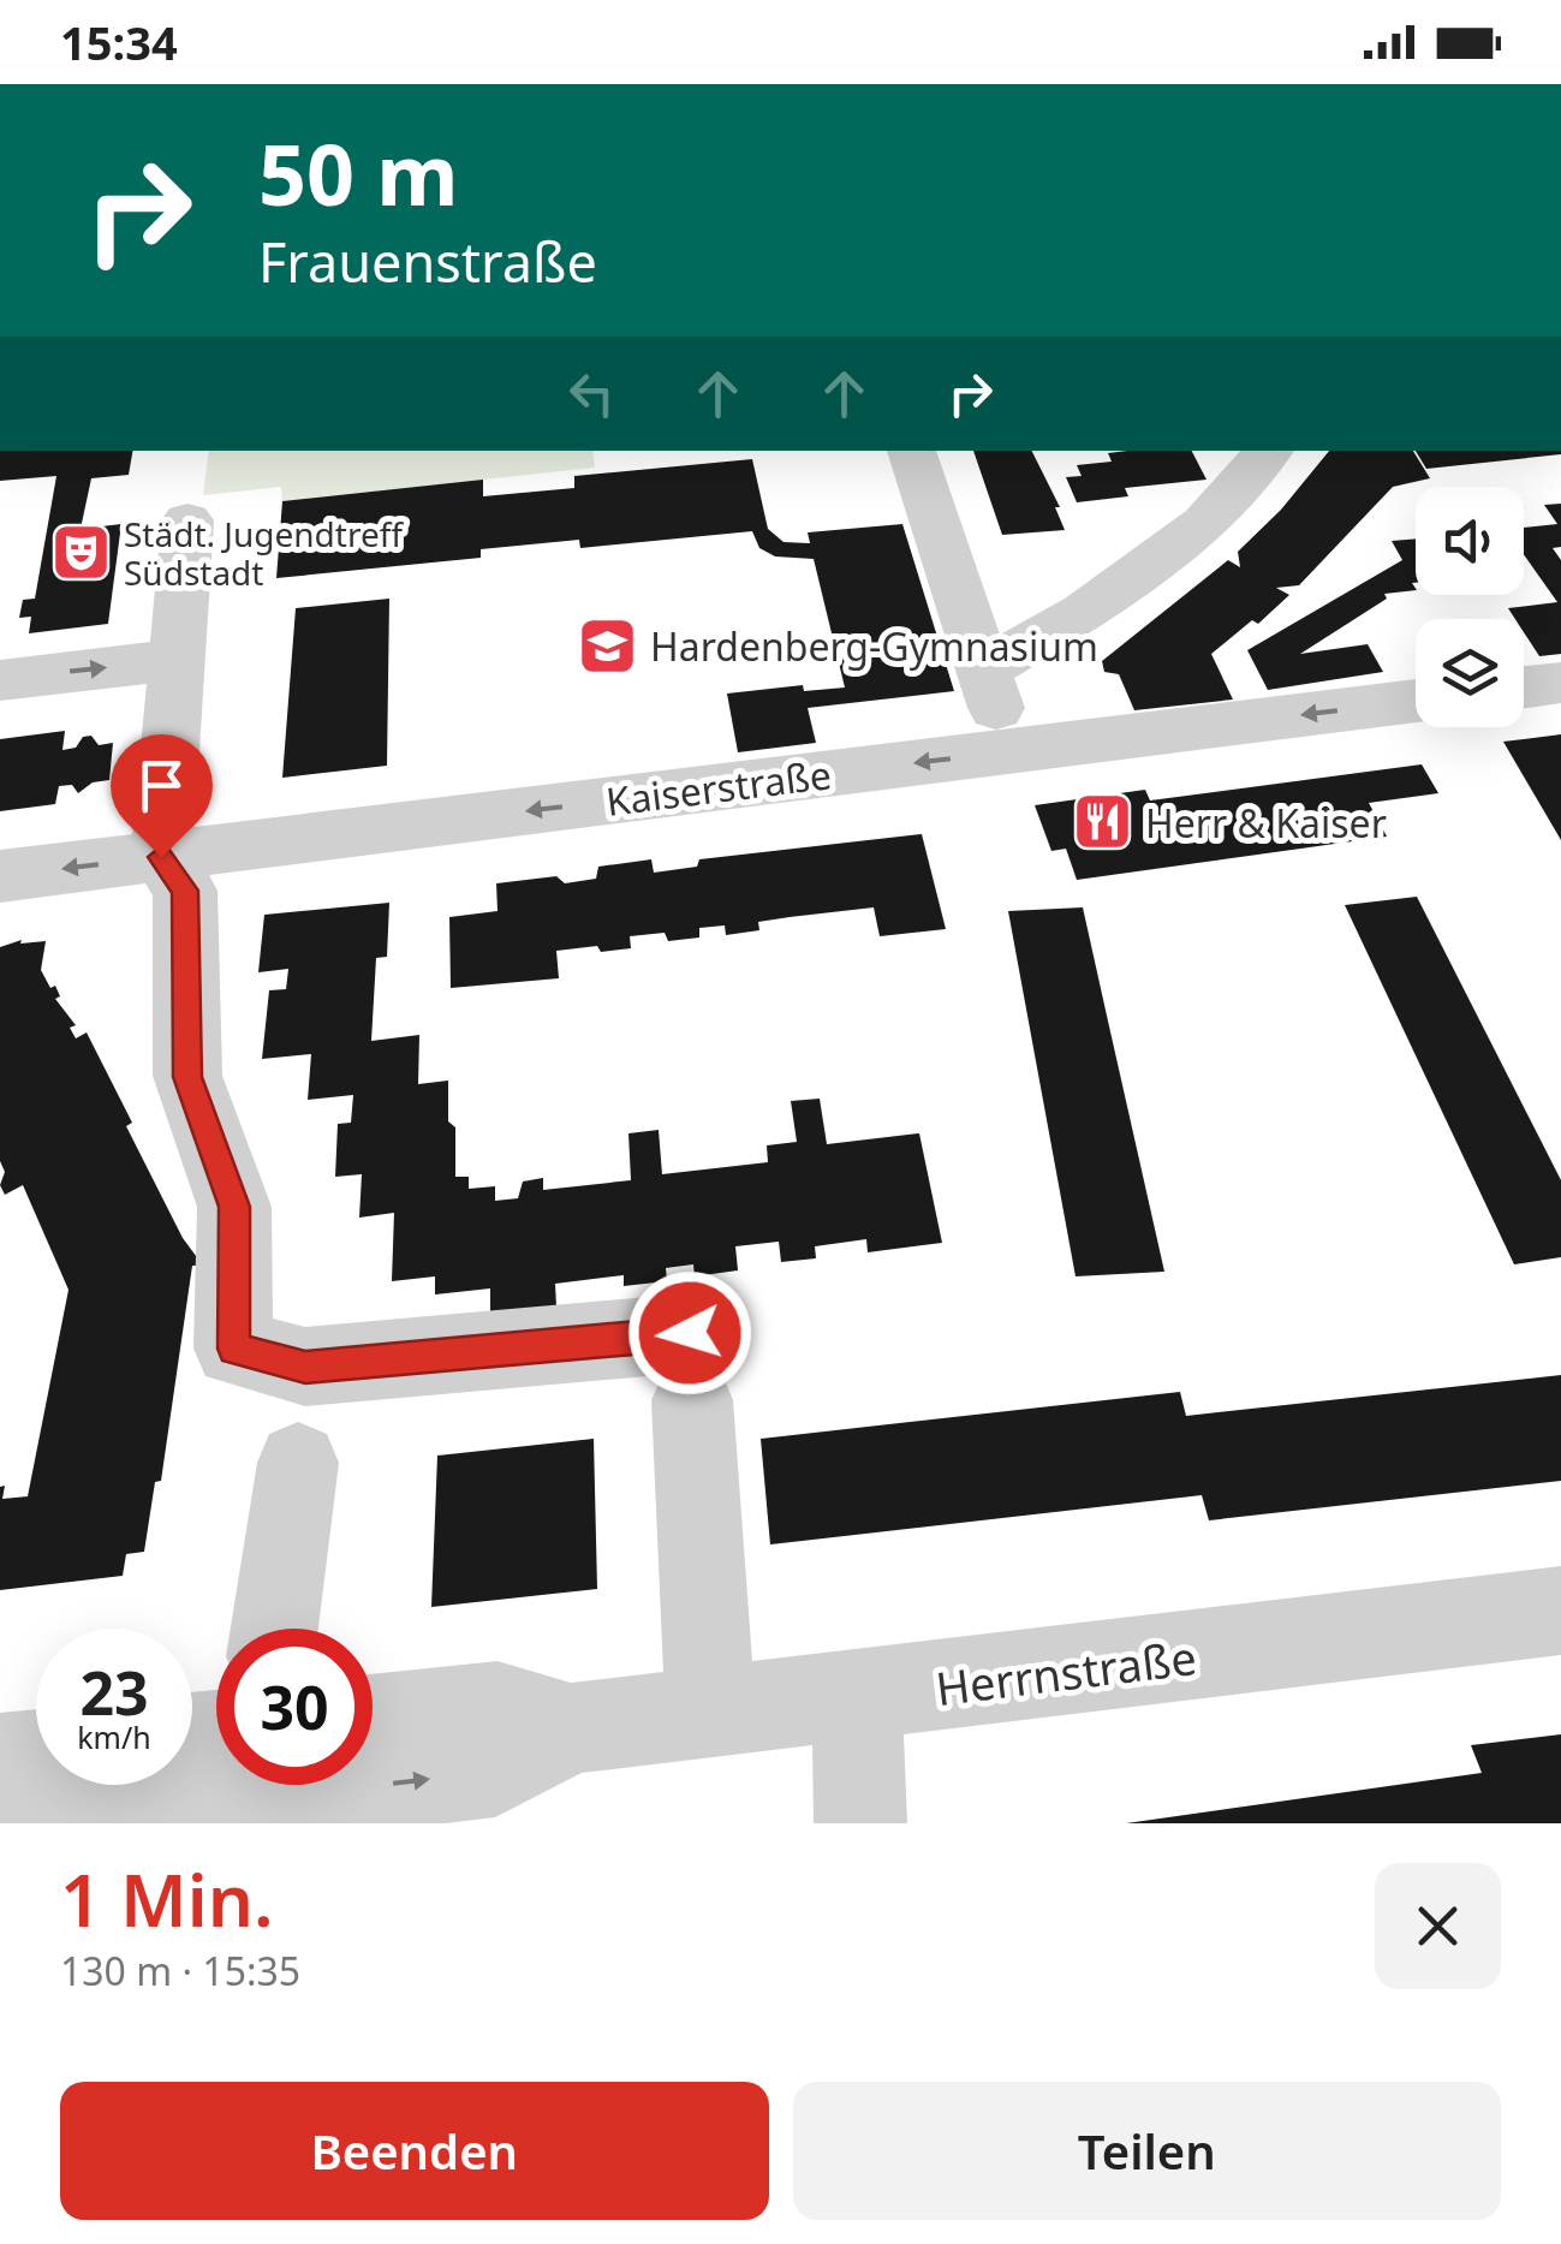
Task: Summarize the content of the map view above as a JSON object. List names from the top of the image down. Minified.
{"streets":{"street":["Kaiserstraße","Herrnstraße"]},"one_way":["Kaiserstraße"],"places":{"theatre":["Städt. Jugendtreff Südstadt"],"school or university":["Hardenberg-Gymnasium"],"restaurant":["Herr & Kaiser"]},"page":{"status":"15:34","turn":["50 m","Frauenstraße"],"speed":"23 km/h","limit":"30","heading":["1 Min.","130 m · 15:35"],"buttons":["Beenden","Teilen"]}}
